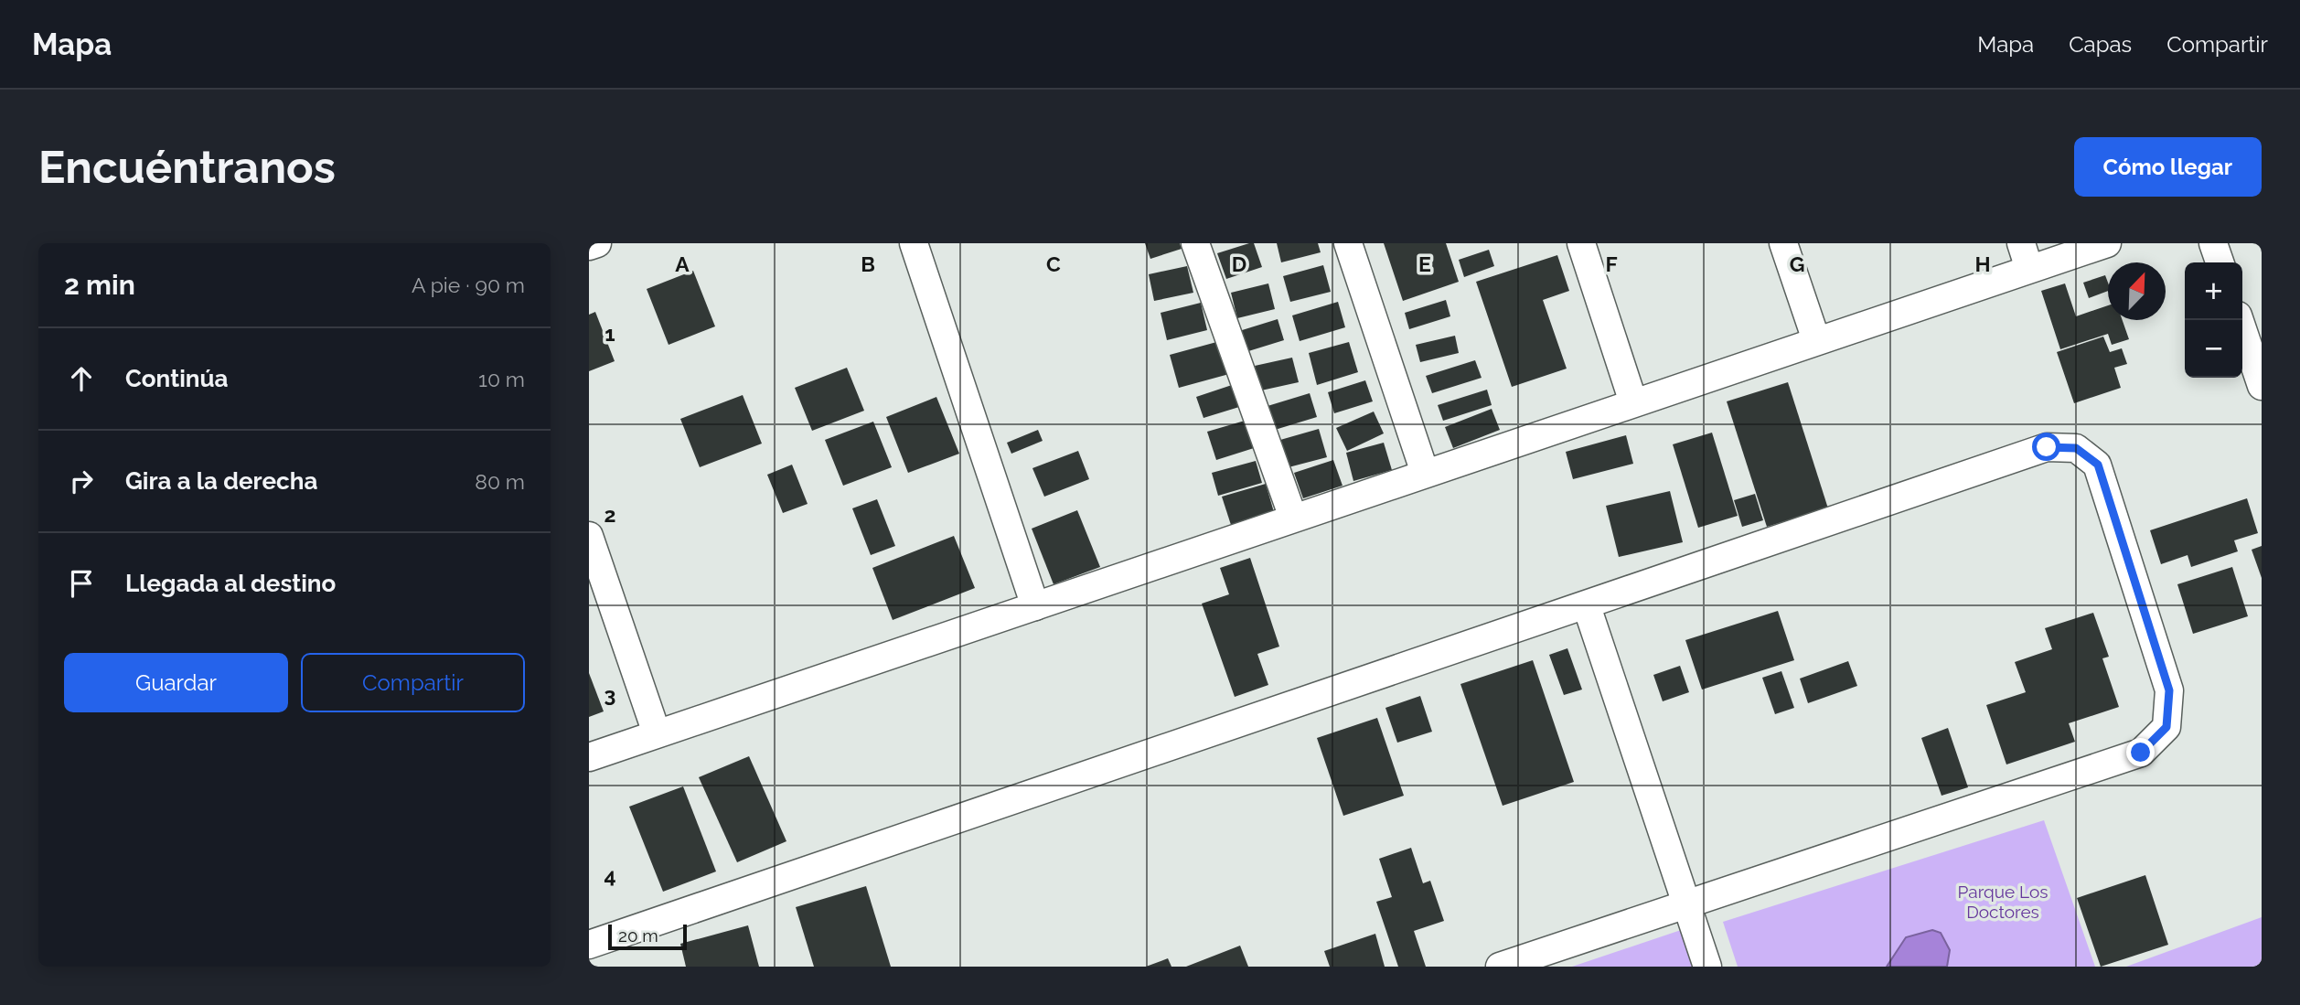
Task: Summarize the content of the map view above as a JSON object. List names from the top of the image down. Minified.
{"parks":["Parque Los Doctores"],"scale_bar":"20 m","north":"top right","page":{"header":"Mapa","nav":["Mapa","Capas","Compartir"],"buttons":["Cómo llegar",["Guardar","Compartir"]],"title":"Encuéntranos","heading":["2 min","A pie · 90 m"],"map_buttons":["+","−"],"list":[["Continúa","10 m"],["Gira a la derecha","80 m"],"Llegada al destino"],"scale":"20 m"},"grid":{"columns":["A","B","C","D","E","F","G","H"],"rows":["1","2","3","4"]}}
